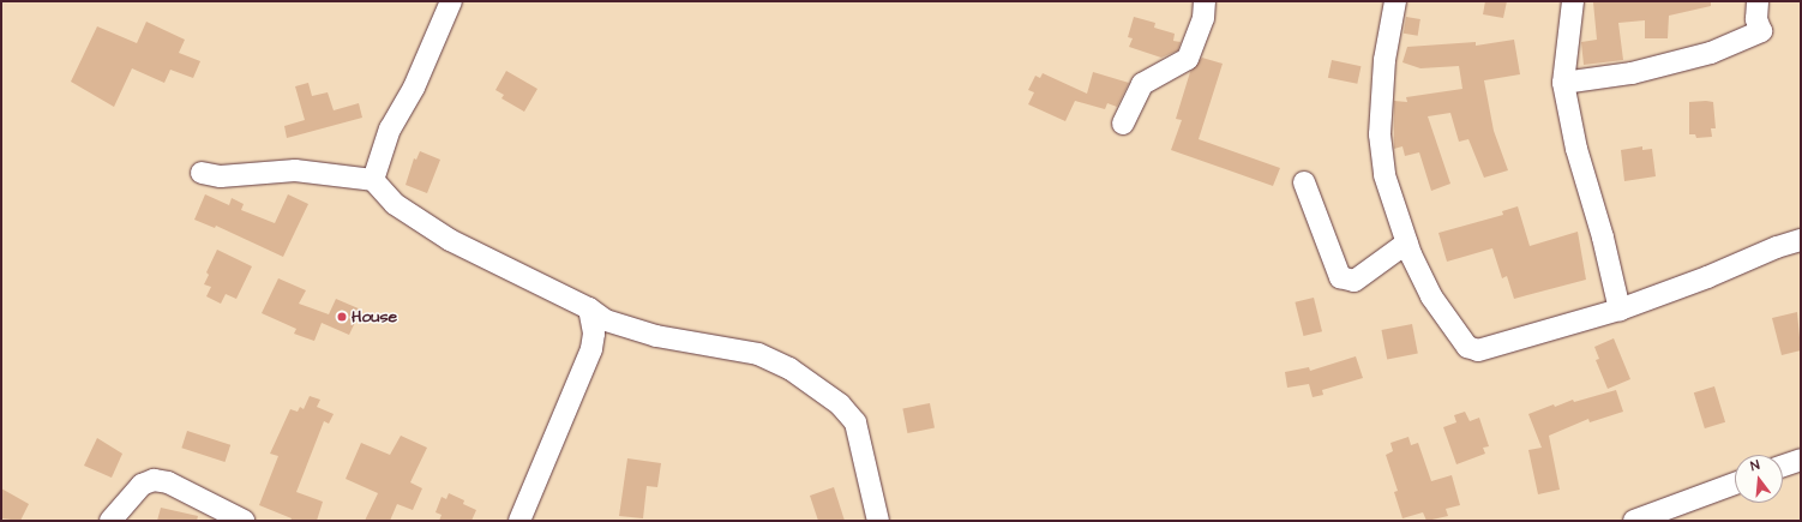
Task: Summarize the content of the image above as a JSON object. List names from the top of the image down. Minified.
{"places":["House"],"north":"top"}
